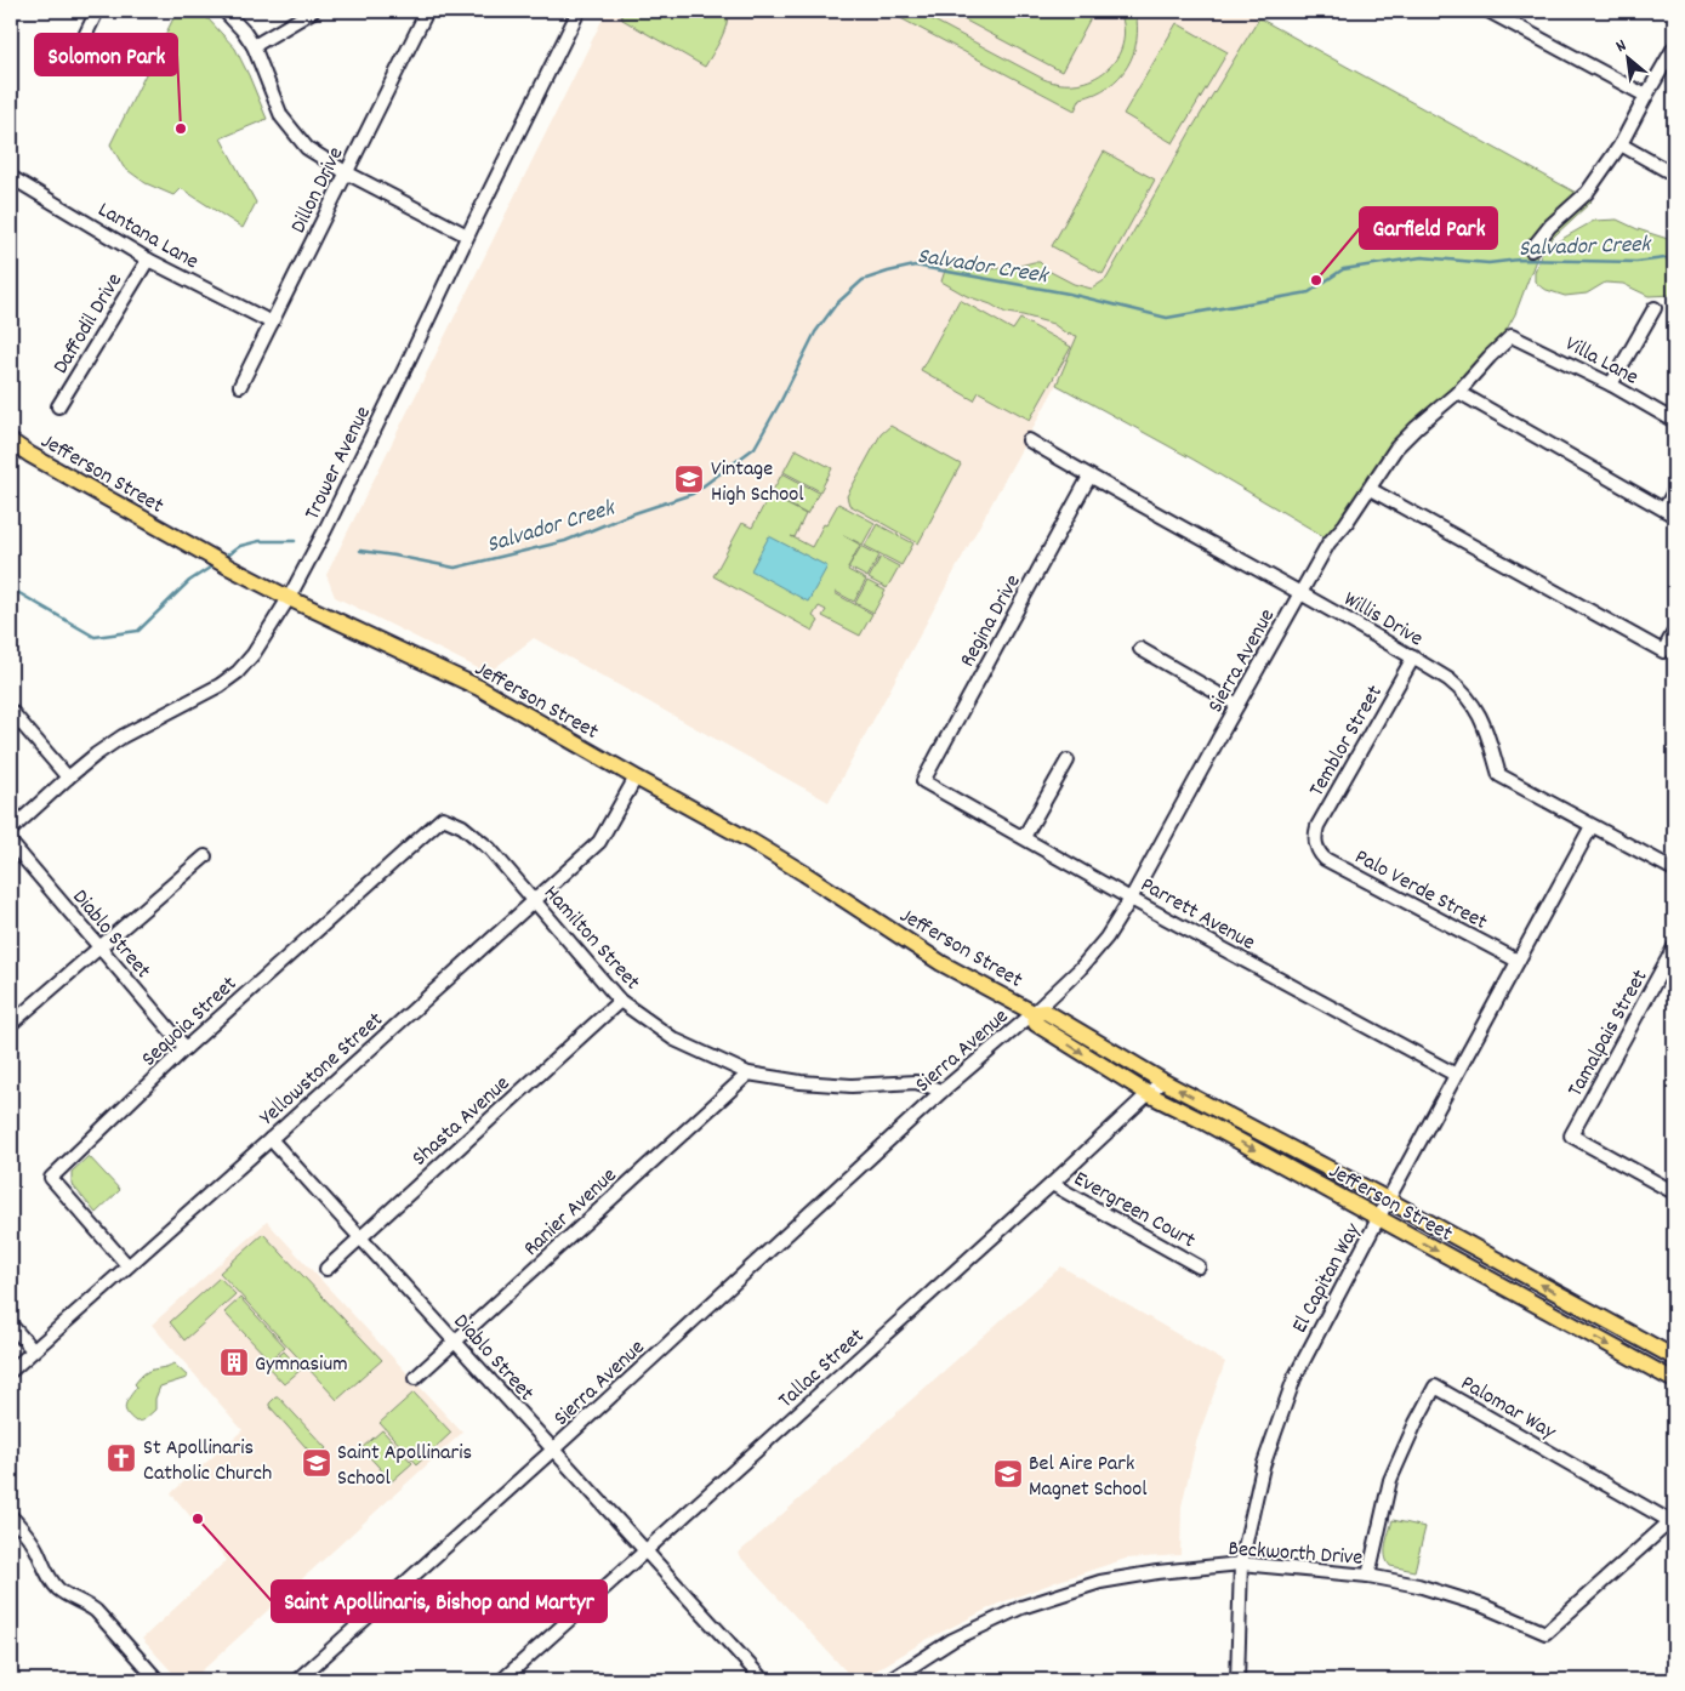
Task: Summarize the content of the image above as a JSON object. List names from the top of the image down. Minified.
{"streets":{"main road":["Jefferson Street"],"street":["Dillon Drive","Lantana Lane","Daffodil Drive","Villa Lane","Trower Avenue","Willis Drive","Regina Drive","Sierra Avenue","Temblor Street","Palo Verde Street","Parrett Avenue","Diablo Street","Hamilton Street","Sequoia Street","Tamalpais Street","Yellowstone Street","Shasta Avenue","Evergreen Court","Ranier Avenue","El Capitan Way","Tallac Street","Palomar Way","Beckworth Drive"]},"crossings":[["Dillon Drive","Lantana Lane"],["Lantana Lane","Daffodil Drive"],["Villa Lane","Sierra Avenue"],["Trower Avenue","Jefferson Street"],["Jefferson Street","Sierra Avenue"],["Jefferson Street","Yellowstone Street"],["Jefferson Street","El Capitan Way"],["Jefferson Street","Tallac Street"],["Willis Drive","Regina Drive"],["Willis Drive","Sierra Avenue"],["Willis Drive","Temblor Street"],["Willis Drive","El Capitan Way"],["Regina Drive","Parrett Avenue"],["Sierra Avenue","Parrett Avenue"],["Sierra Avenue","Diablo Street"],["Sierra Avenue","Hamilton Street"],["Temblor Street","Palo Verde Street"],["Palo Verde Street","El Capitan Way"],["Parrett Avenue","El Capitan Way"],["Diablo Street","Sequoia Street"],["Diablo Street","Yellowstone Street"],["Diablo Street","Shasta Avenue"],["Diablo Street","Ranier Avenue"],["Diablo Street","Tallac Street"],["Hamilton Street","Sequoia Street"],["Hamilton Street","Yellowstone Street"],["Hamilton Street","Shasta Avenue"],["Hamilton Street","Ranier Avenue"],["Sequoia Street","Yellowstone Street"],["Evergreen Court","Tallac Street"],["El Capitan Way","Beckworth Drive"],["Palomar Way","Beckworth Drive"]],"water":["Salvador Creek"],"places":{"other":["Solomon Park","Garfield Park","Saint Apollinaris, Bishop and Martyr"],"school or university":["Vintage High School","Saint Apollinaris School","Bel Aire Park Magnet School"],"building":["Gymnasium"],"church":["St Apollinaris Catholic Church"]},"north":"top left"}
